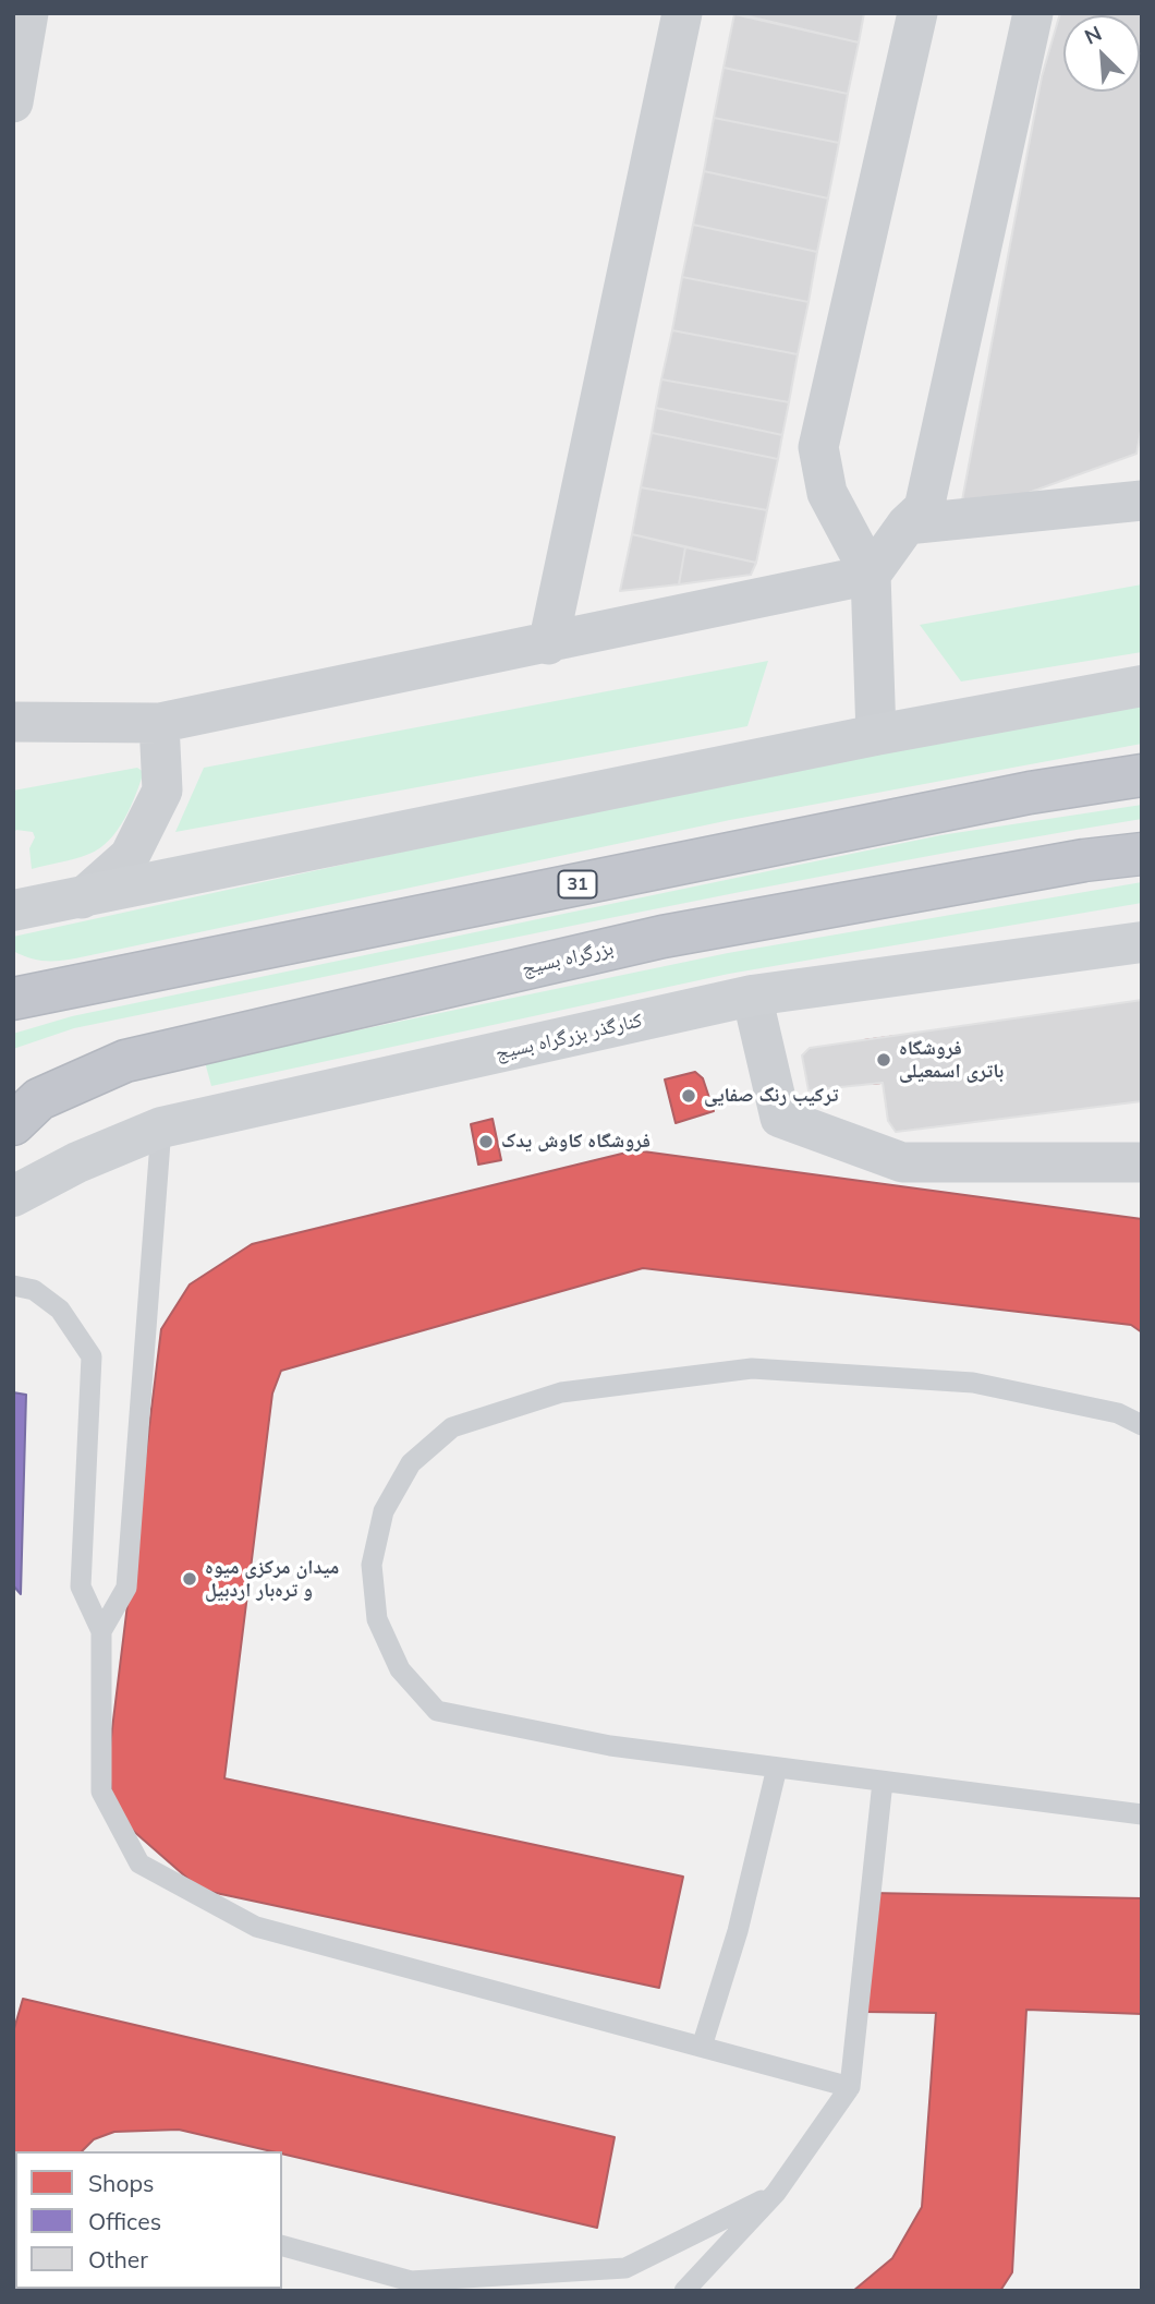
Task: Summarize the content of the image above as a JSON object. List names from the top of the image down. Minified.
{"streets":{"highway":["31","بزرگراه بسیج"],"main road":["کنارگذر بزرگراه بسیج"]},"places":["فروشگاه باتری اسمعیلی","ترکیب رنگ صفایی","فروشگاه کاوش یدک","میدان مرکزی میوه و تره‌بار اردبیل"],"legend":["Shops","Offices","Other"],"north":"top left"}
